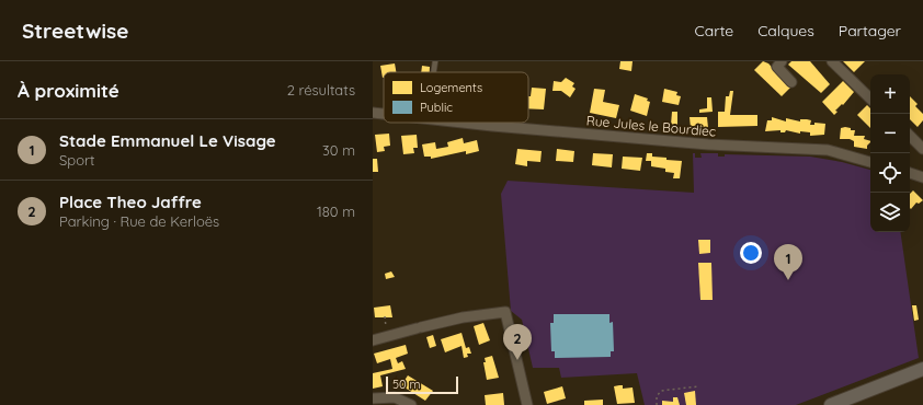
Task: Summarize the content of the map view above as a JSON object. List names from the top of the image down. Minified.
{"streets":{"street":["Rue Jules le Bourdiec"]},"legend":["Logements","Public"],"scale_bar":"50 m","page":{"header":"Streetwise","nav":["Carte","Calques","Partager"],"heading":["À proximité","2 résultats"],"map_buttons":["+","−"],"list":[{"mark":"1","name":"Stade Emmanuel Le Visage","note":"Sport","value":"30 m"},{"mark":"2","name":"Place Theo Jaffre","note":"Parking · Rue de Kerloës","value":"180 m"}],"pins":["1","2"],"scale":"50 m"}}
